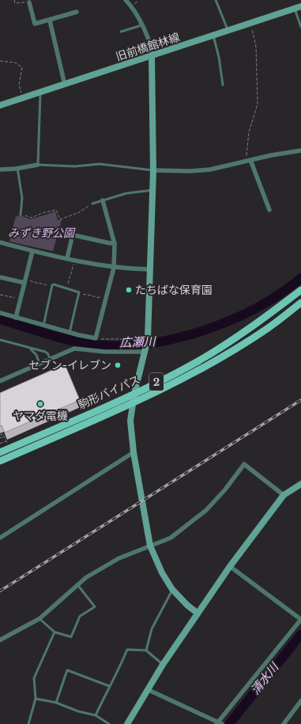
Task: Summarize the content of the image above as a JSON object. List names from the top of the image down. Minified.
{"streets":{"main road":["2","駒形バイパス"],"street":["旧前橋館林線"]},"water":["広瀬川","清水川"],"parks":["みずき野公園"],"places":["たちばな保育園","セブン-イレブン","ヤマダ電機"]}
